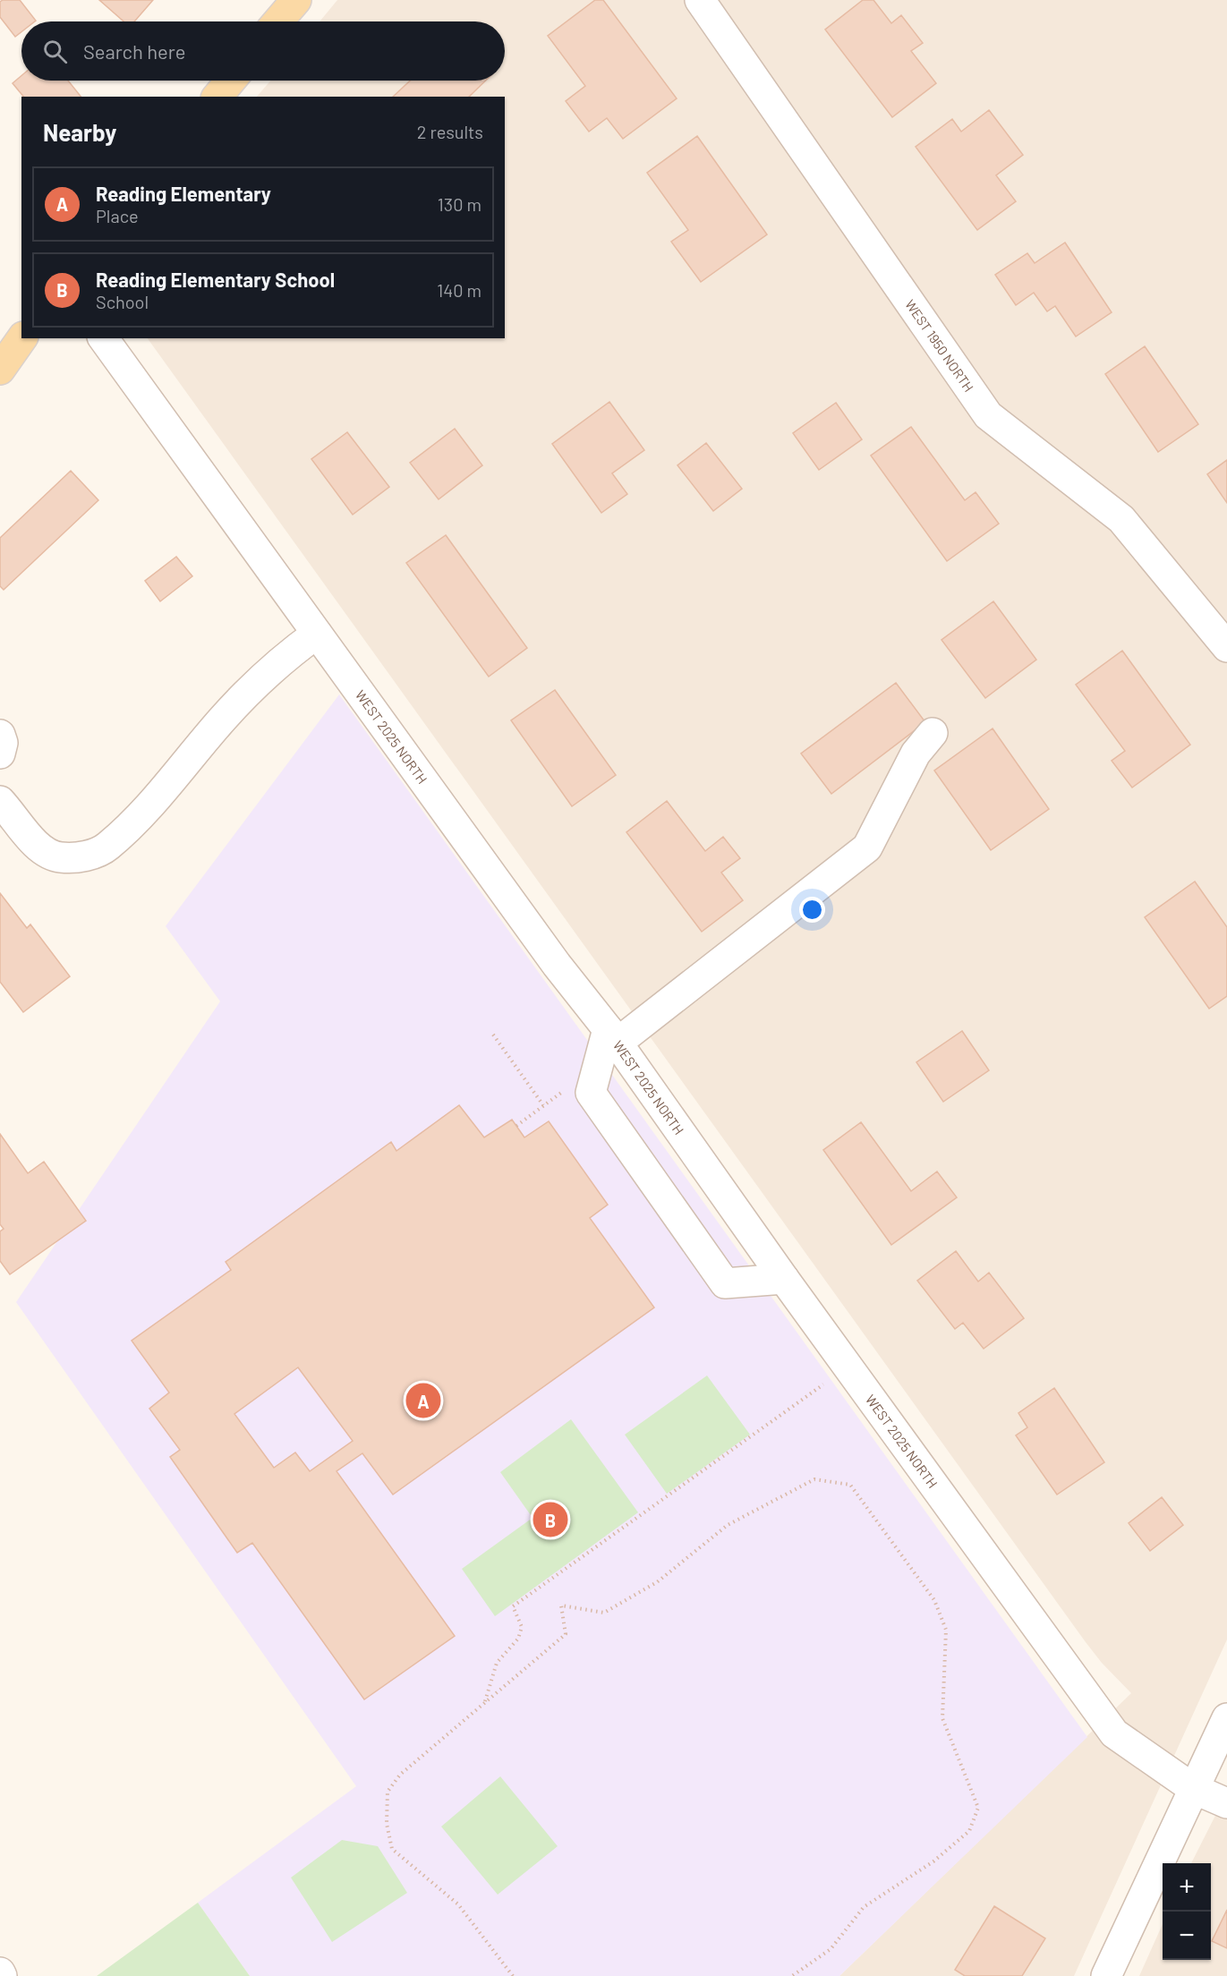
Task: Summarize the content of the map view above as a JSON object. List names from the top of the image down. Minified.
{"streets":{"street":["WEST 1950 NORTH","WEST 2025 NORTH"]},"page":{"search":"Search here","heading":["Nearby","2 results"],"list":[{"mark":"A","name":"Reading Elementary","note":"Place","value":"130 m"},{"mark":"B","name":"Reading Elementary School","note":"School","value":"140 m"}],"pins":["A","B"],"map_buttons":["+","−"]}}
